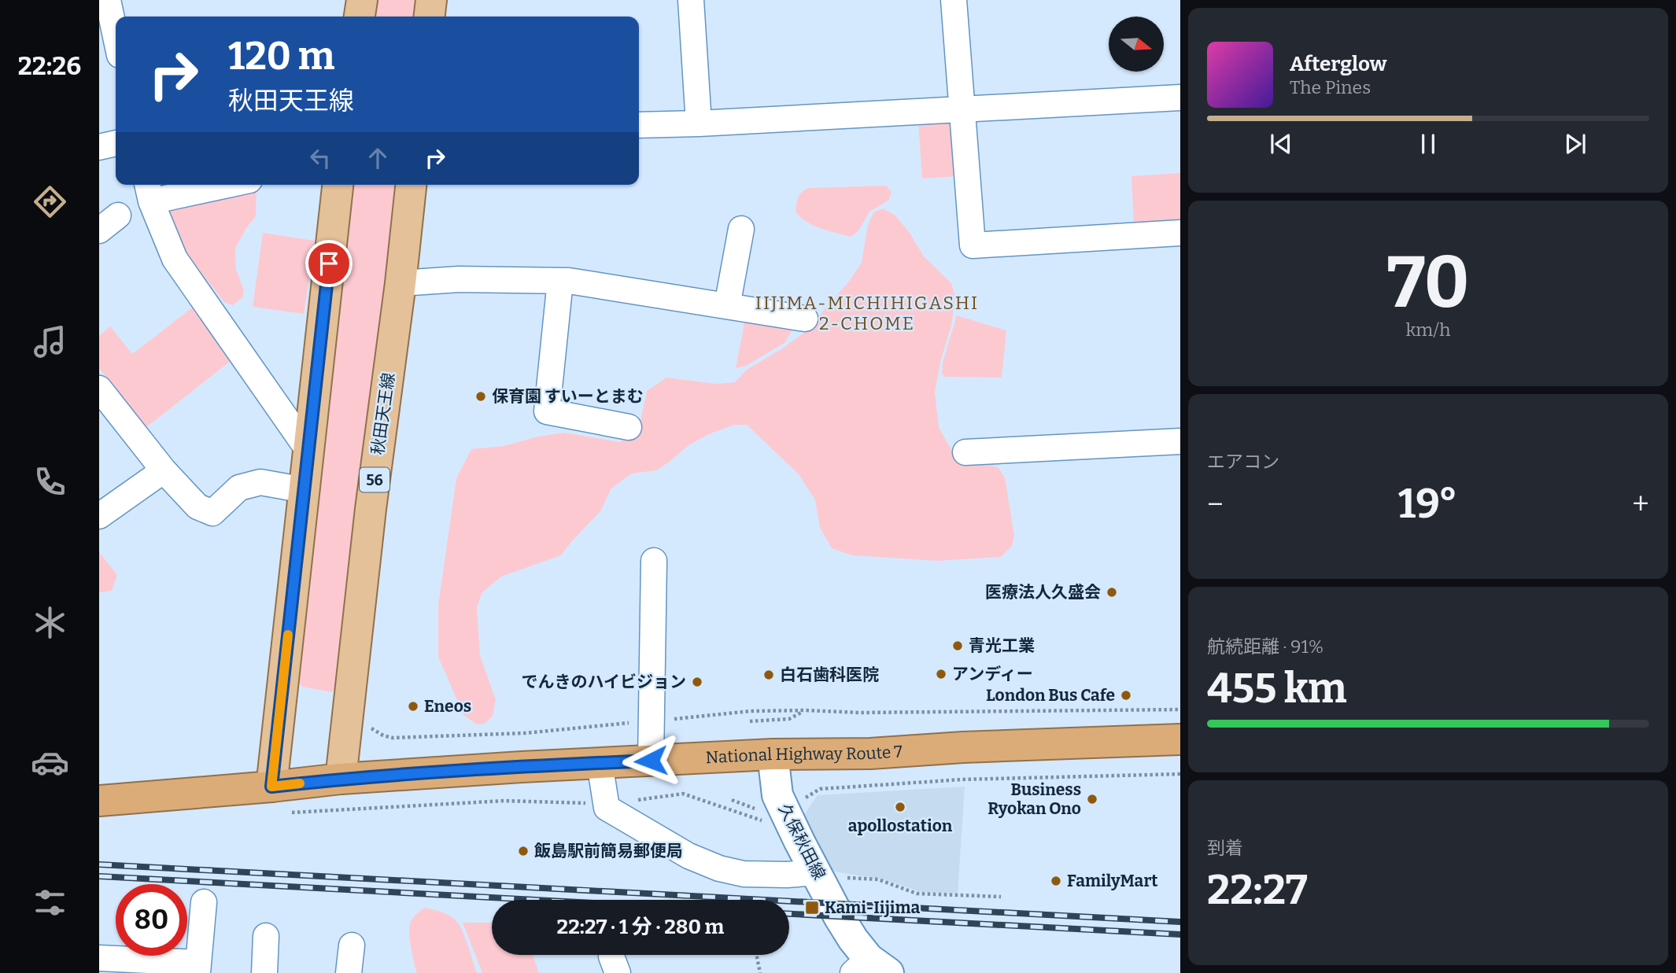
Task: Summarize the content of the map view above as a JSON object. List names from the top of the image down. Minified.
{"streets":{"highway":["National Highway Route 7"],"main road":["秋田天王線","56","久保秋田線"]},"crossings":[["秋田天王線","National Highway Route 7"],["National Highway Route 7","久保秋田線"]],"districts":["IIJIMA-MICHIHIGASHI 2-CHOME"],"places":{"other":["保育園 すいーとまむ","医療法人久盛会","青光工業","アンディー","白石歯科医院","でんきのハイビジョン","London Bus Cafe","Eneos","Business Ryokan Ono","apollostation","飯島駅前簡易郵便局","FamilyMart"],"transit":["Kami-Iijima"]},"north":"right","page":{"tabs":"22:26","turn":["120 m","秋田天王線"],"song":["Afterglow","The Pines"],"tile":[["70","km/h"],"エアコン",["航続距離 · 91%","455 km"],["到着","22:27"]],"heat":["−","19°","+"],"limit":"80","trip":"22:27 · 1 分 · 280 m"}}
